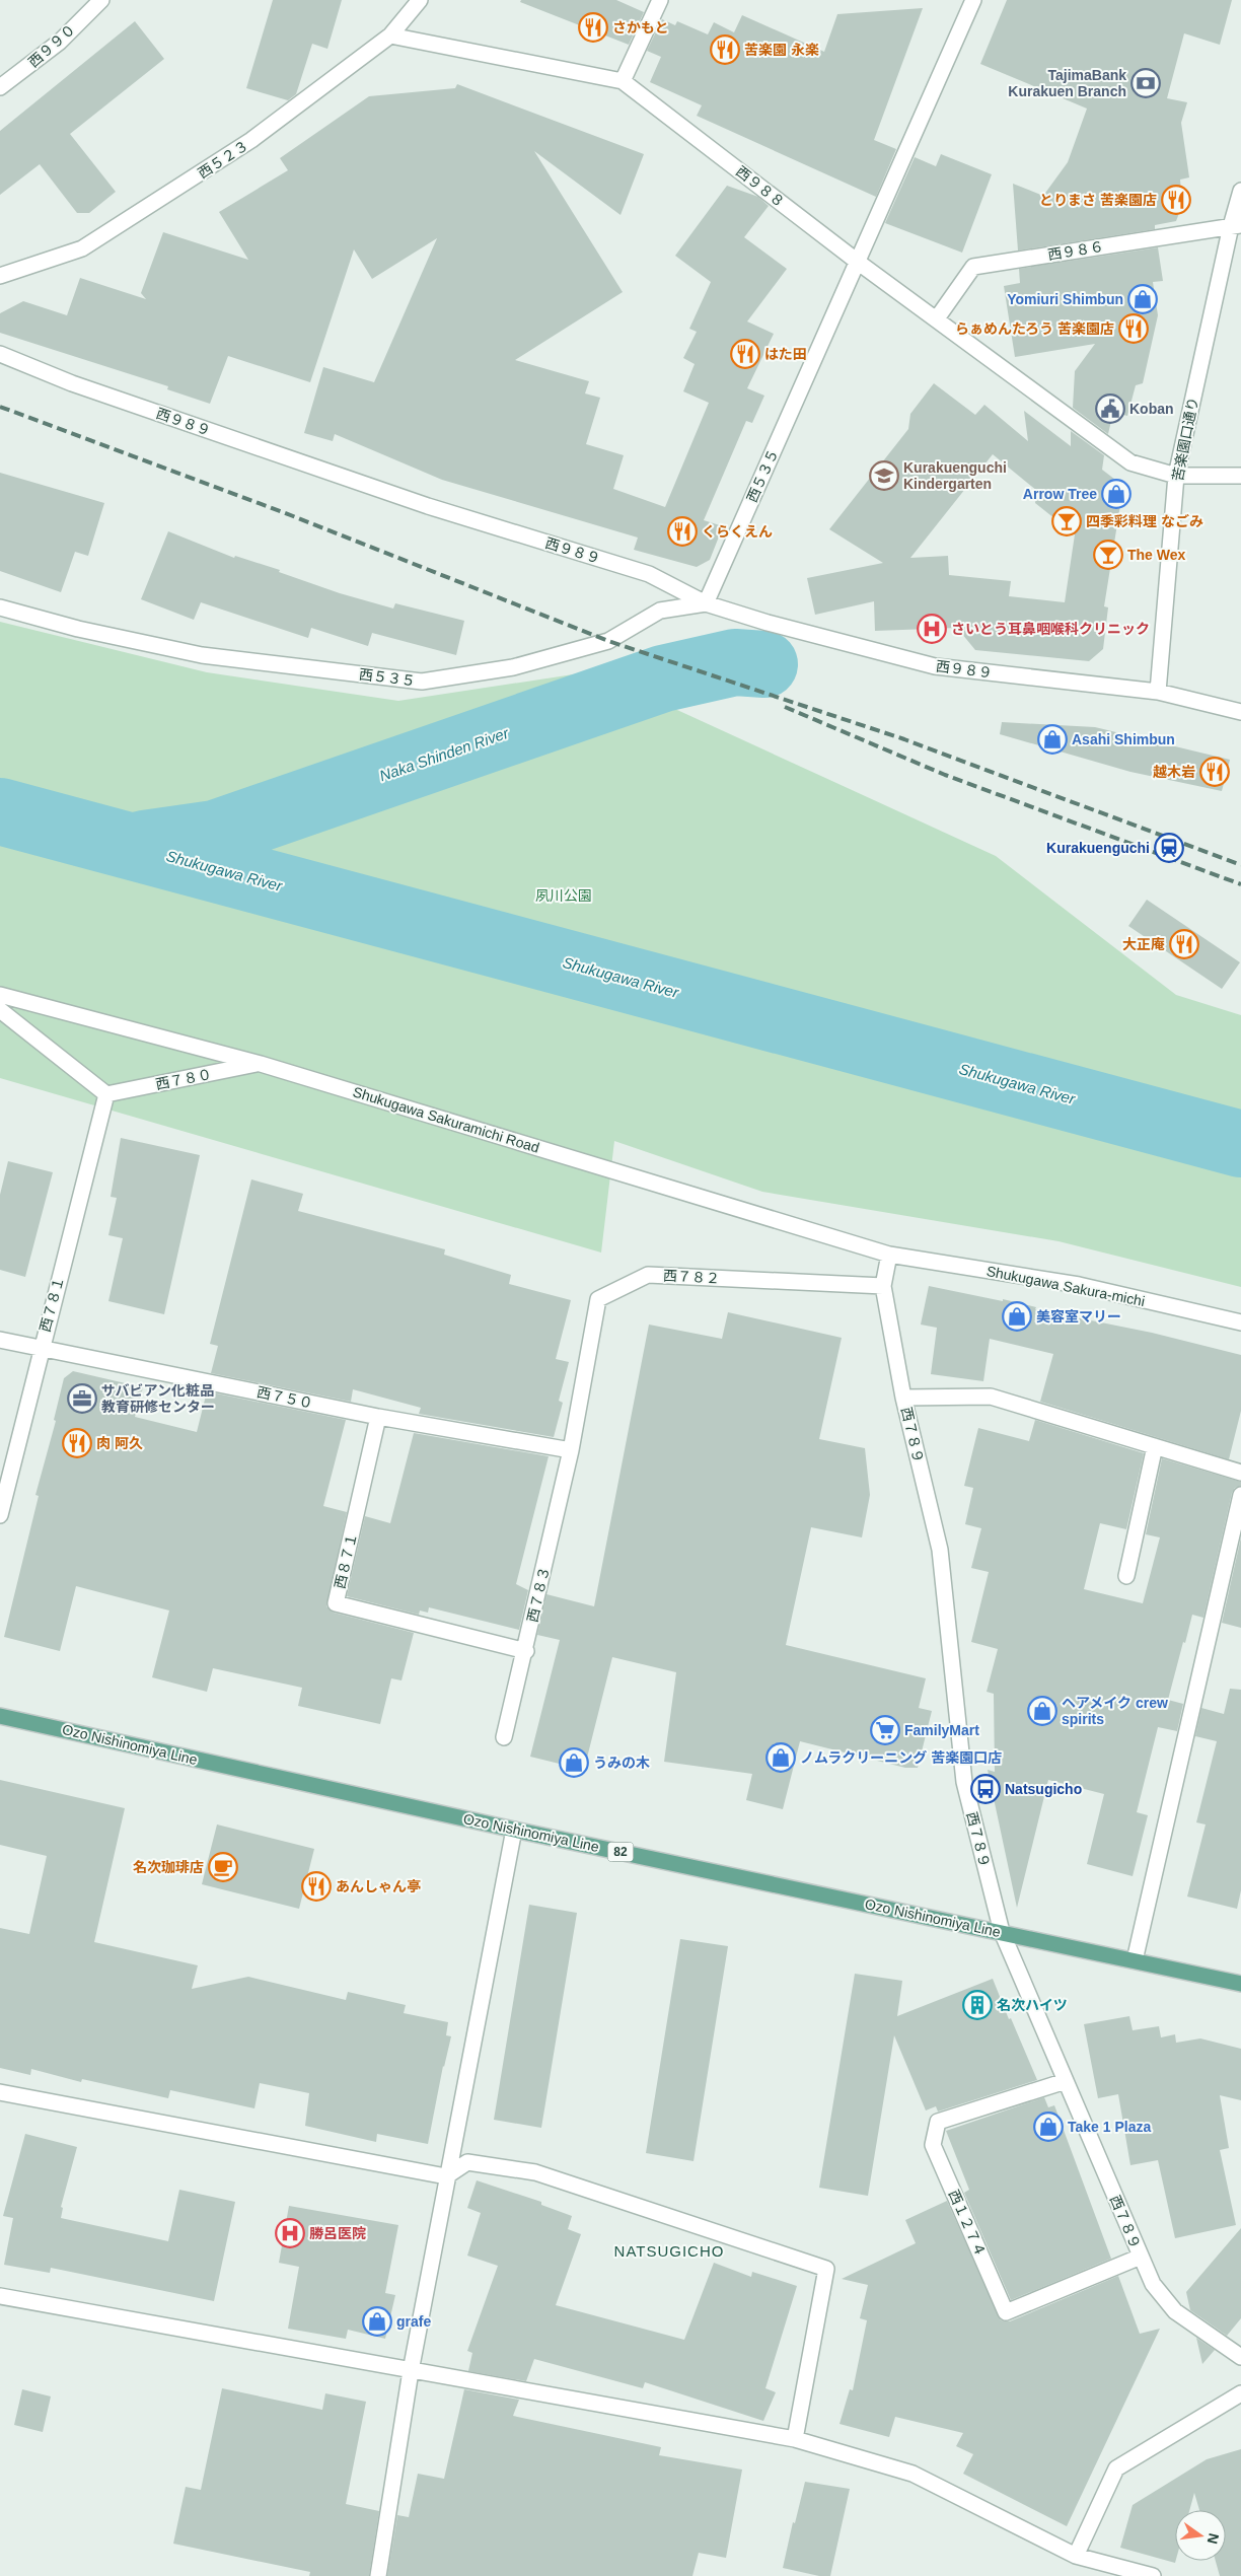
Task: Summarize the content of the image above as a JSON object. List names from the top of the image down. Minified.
{"streets":{"main road":["Ozo Nishinomiya Line","82"],"street":["西９９０","西５２３","西９８８","西９８６","西９８９","苦楽園口通り","西５３５","西７８０","Shukugawa Sakuramichi Road","西７８２","Shukugawa Sakura-michi","西７８１","西７５０","西７８９","西８７１","西７８３","西１２７４"]},"crossings":[["西５２３","西９８８"],["西９８８","西５３５"],["西９８６","苦楽園口通り"],["西９８９","苦楽園口通り"],["西９８９","西５３５"],["西７８０","Shukugawa Sakuramichi Road"],["西７８０","西７８１"],["Shukugawa Sakuramichi Road","Shukugawa Sakura-michi"],["Shukugawa Sakuramichi Road","西７８９"],["西７８２","西７５０"],["西７８２","西７８９"],["西７８２","西７８３"],["Shukugawa Sakura-michi","西７８９"],["西７８１","西７５０"],["西７５０","西８７１"],["西７５０","西７８３"],["西７８９","Ozo Nishinomiya Line"],["西７８９","西１２７４"],["西８７１","西７８３"]],"districts":["NATSUGICHO"],"water":["Naka Shinden River","Shukugawa River"],"parks":["夙川公園"],"places":{"restaurant":["さかもと","苦楽園 永楽","とりまさ 苦楽園店","らぁめんたろう 苦楽園店","はた田","くらくえん","越木岩","大正庵","肉 阿久","あんしゃん亭"],"bank":["TajimaBank Kurakuen Branch"],"shop":["Yomiuri Shimbun","Arrow Tree","Asahi Shimbun","美容室マリー","ヘアメイク crew spirits","ノムラクリーニング 苦楽園口店","うみの木","Take 1 Plaza","grafe"],"public building":["Koban"],"school or university":["Kurakuenguchi Kindergarten"],"bar":["四季彩料理 なごみ","The Wex"],"hospital":["さいとう耳鼻咽喉科クリニック","勝呂医院"],"station":["Kurakuenguchi"],"office":["サバビアン化粧品 教育研修センター"],"supermarket":["FamilyMart"],"bus stop":["Natsugicho"],"cafe":["名次珈琲店"],"building":["名次ハイツ"]},"north":"right"}
